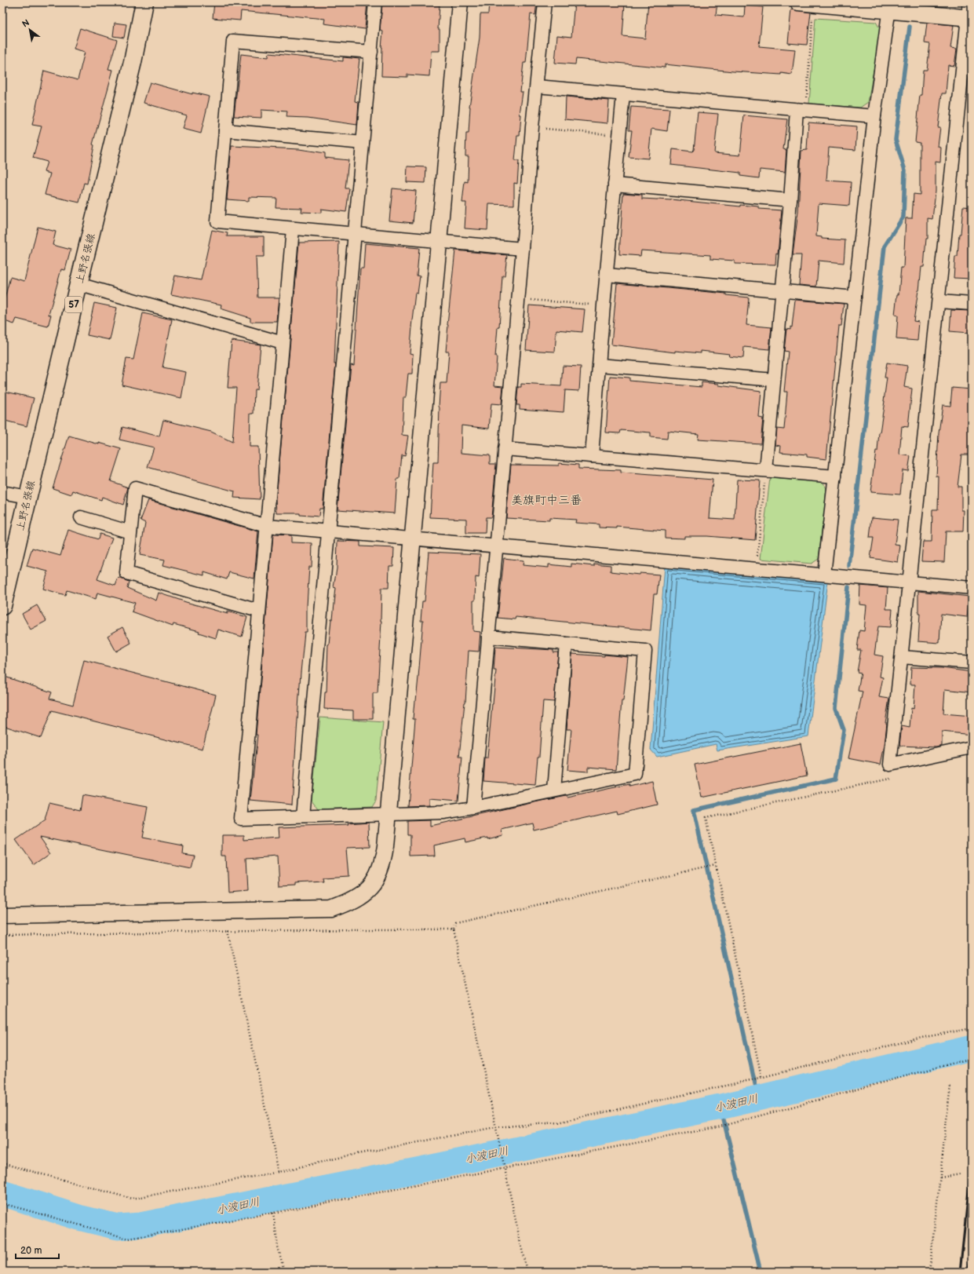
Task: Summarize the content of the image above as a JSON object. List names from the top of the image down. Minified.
{"streets":{"main road":["上野名張線","57"]},"districts":["美旗町中三番"],"water":["小波田川"],"scale_bar":"20 m","north":"top left"}
